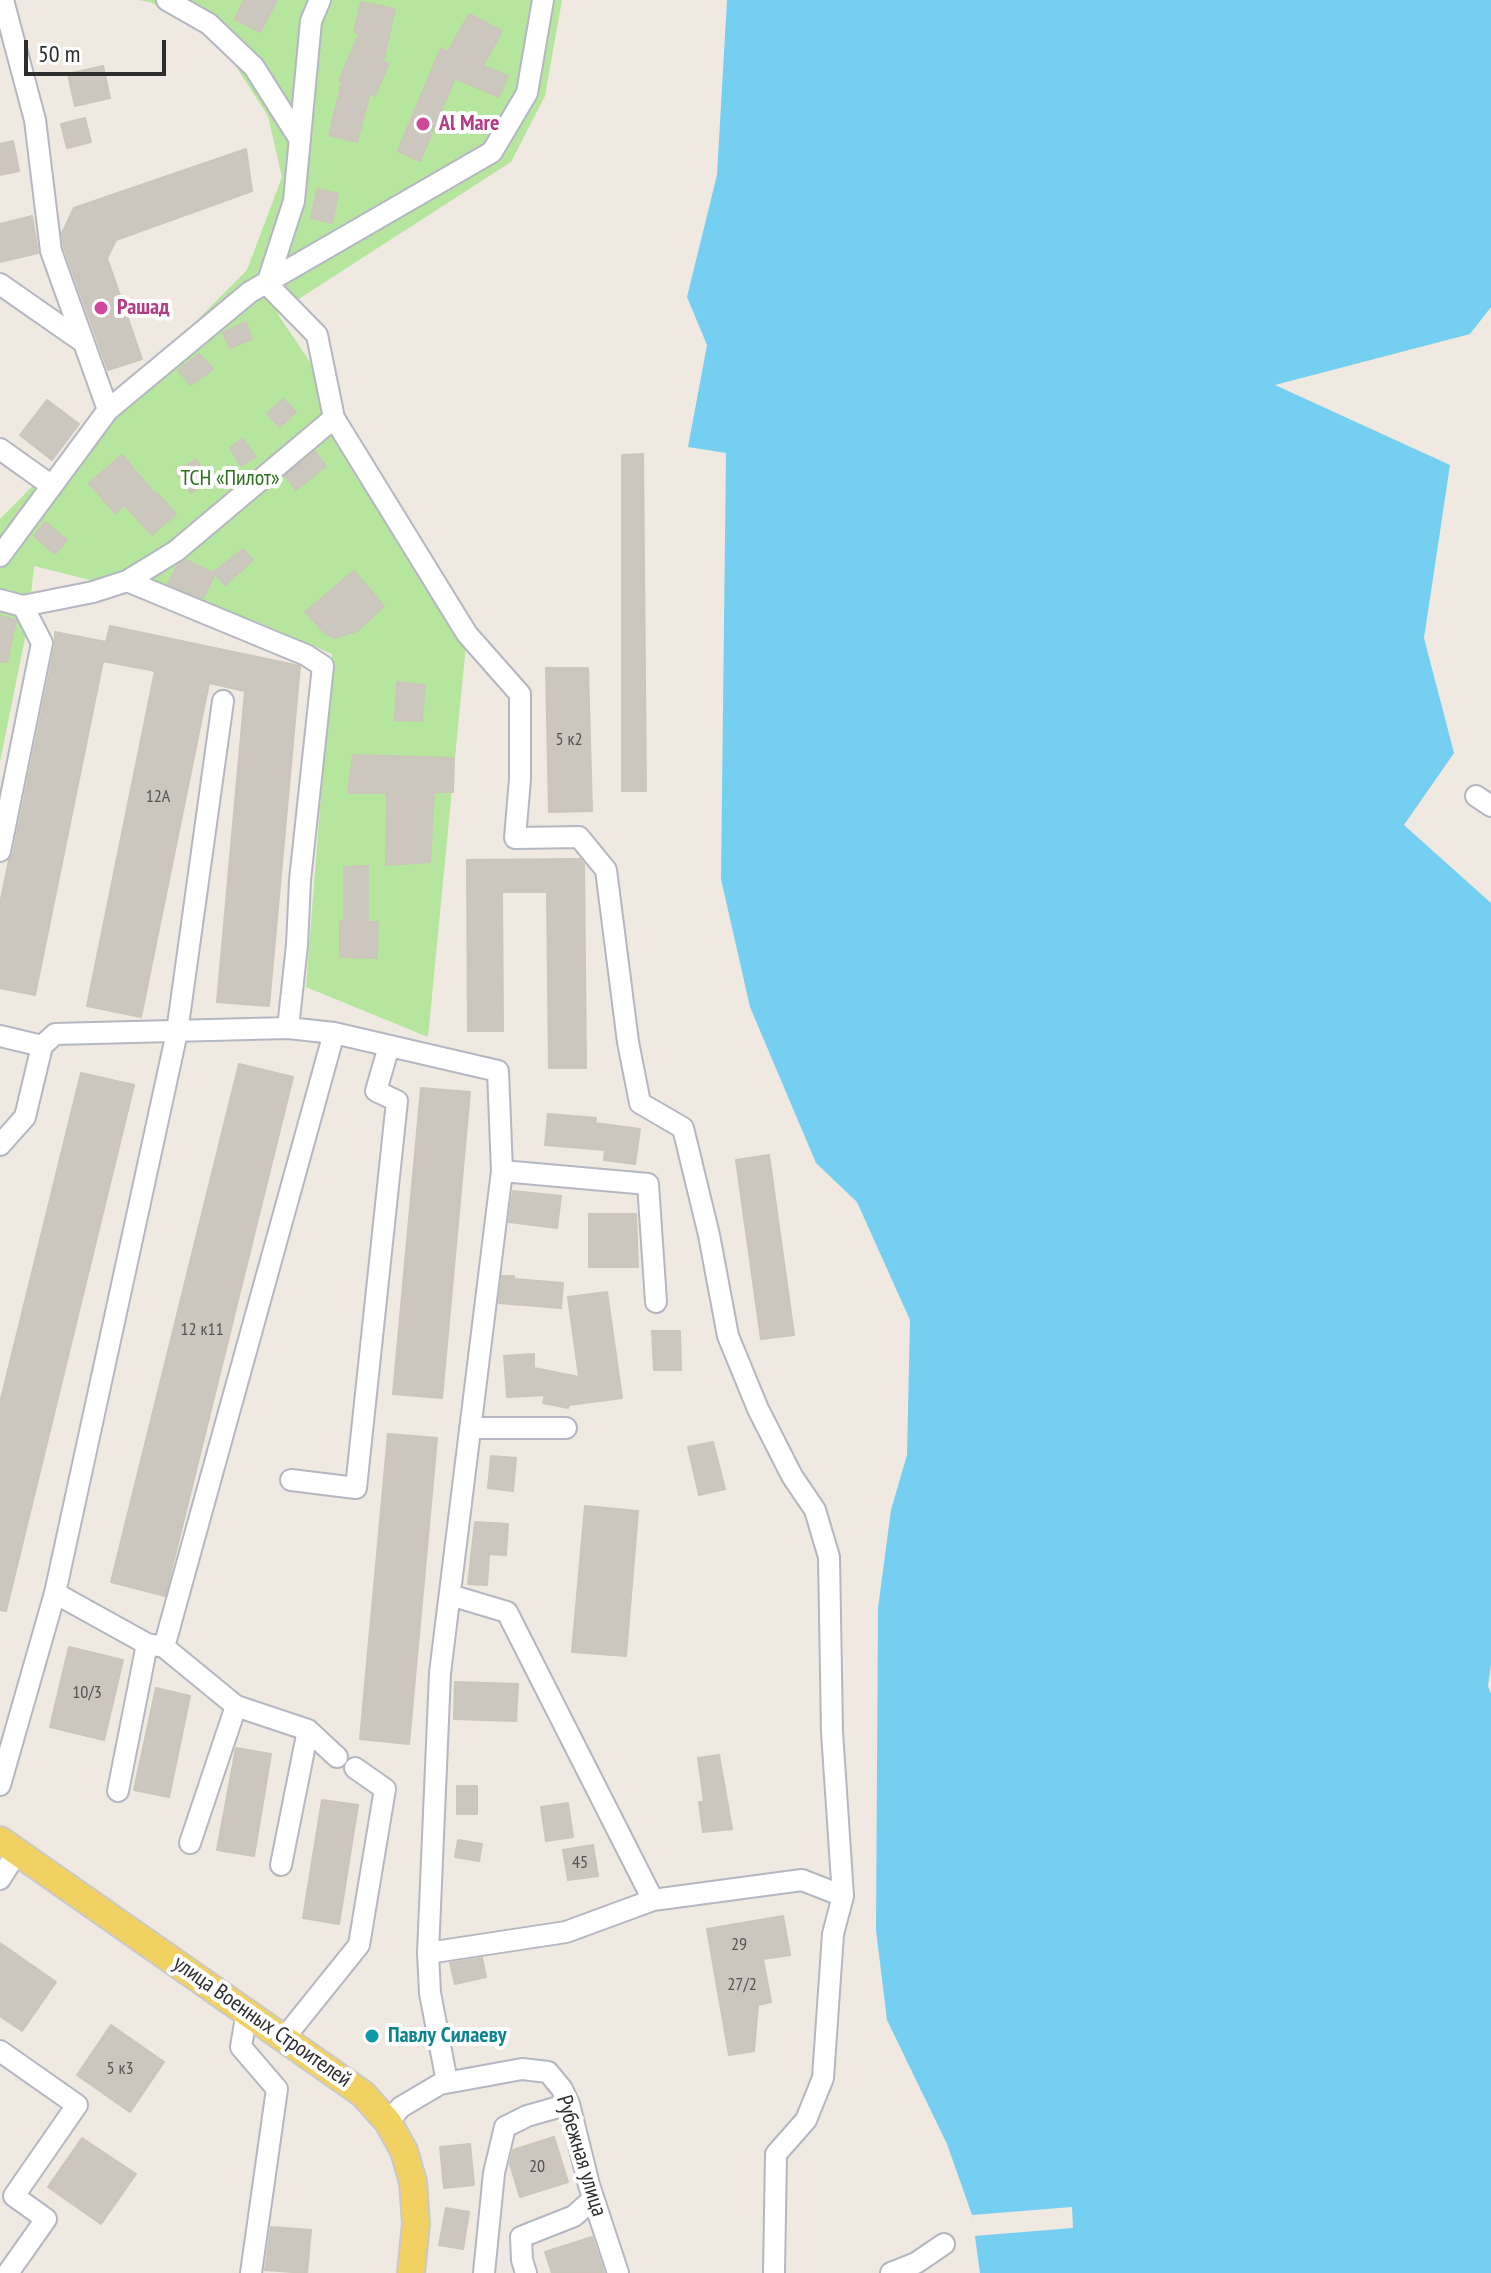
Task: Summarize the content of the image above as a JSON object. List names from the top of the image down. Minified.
{"streets":{"main road":["улица Военных Строителей"],"street":["Рубежная улица"]},"crossings":[["улица Военных Строителей","Рубежная улица"]],"parks":["ТСН «Пилот»"],"places":["Al Mare","Рашад","Павлу Силаеву"],"house_numbers":["5 к2","12А","12 к11","10/3","45","29","27/2","5 к3","20"],"scale_bar":"50 m"}
